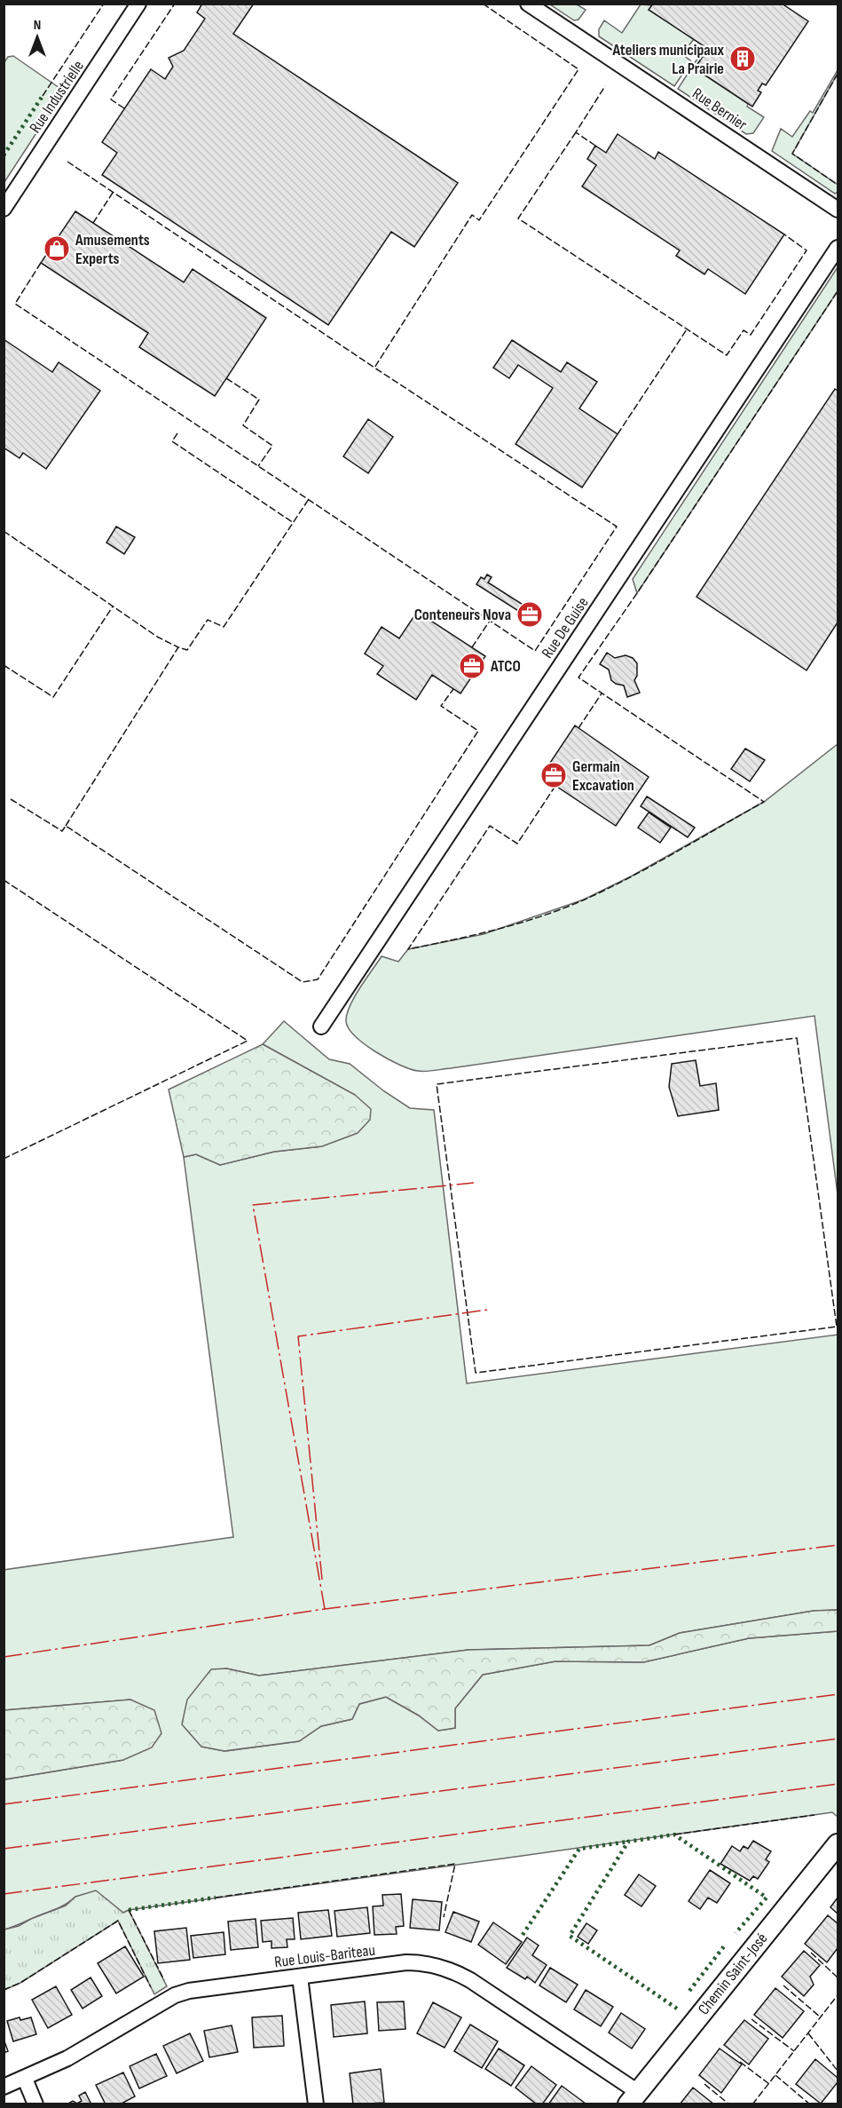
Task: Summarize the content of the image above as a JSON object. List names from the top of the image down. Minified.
{"streets":{"street":["Rue Industrielle","Rue Bernier","Rue De Guise","Rue Louis-Bariteau","Chemin Saint-José"]},"crossings":[["Rue Louis-Bariteau","Chemin Saint-José"]],"places":{"building":["Ateliers municipaux La Prairie"],"shop":["Amusements Experts"],"office":["Conteneurs Nova","ATCO","Germain Excavation"]},"north":"top"}
